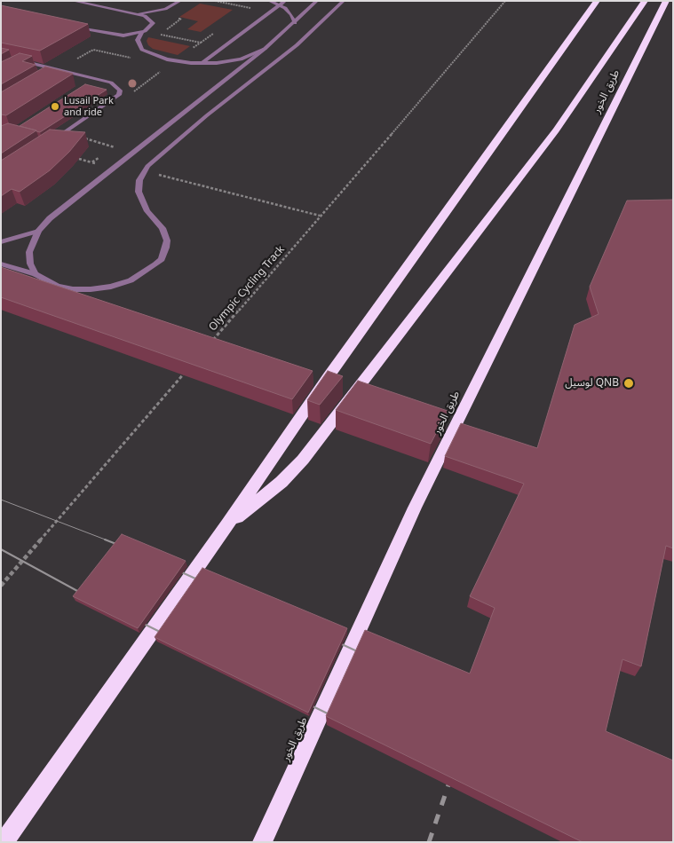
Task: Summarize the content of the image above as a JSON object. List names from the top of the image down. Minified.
{"streets":{"highway":["طريق الخور"],"path":["Olympic Cycling Track"]},"places":["Lusail Park and ride","لوسيل QNB"]}
